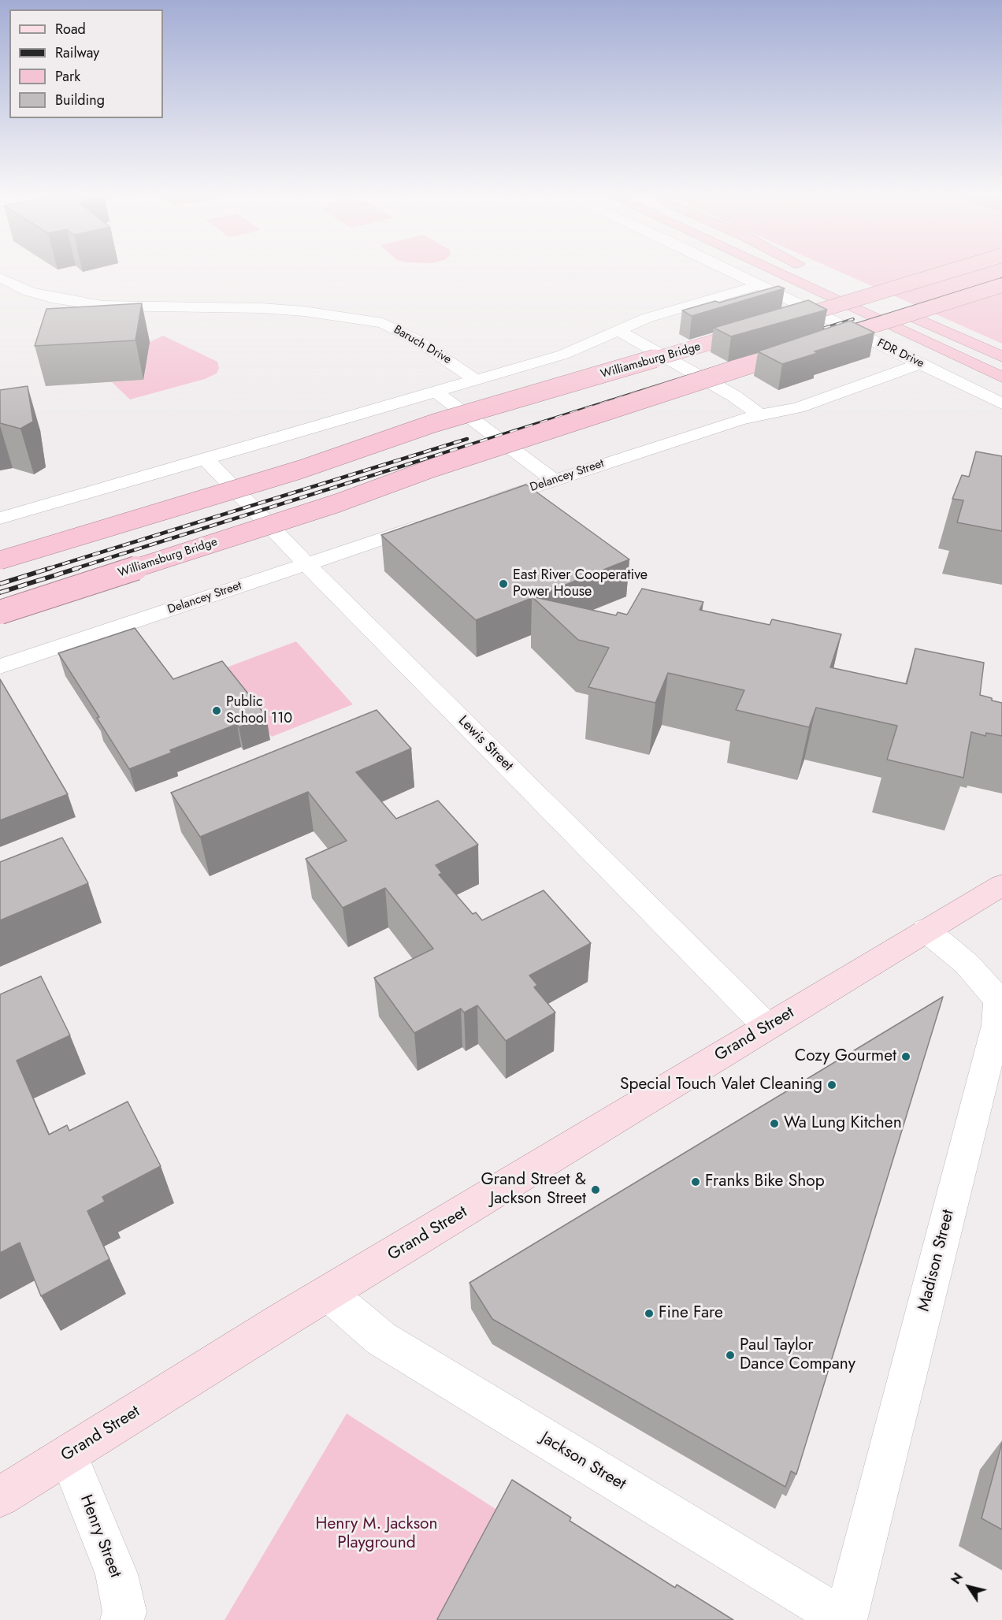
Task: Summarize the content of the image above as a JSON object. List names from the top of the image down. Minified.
{"streets":{"highway":["FDR Drive","Williamsburg Bridge"],"main road":["Grand Street"],"street":["Baruch Drive","Delancey Street","Lewis Street","Madison Street","Jackson Street","Henry Street"]},"crossings":[["FDR Drive","Delancey Street"],["Delancey Street","Lewis Street"],["Lewis Street","Grand Street"],["Grand Street","Madison Street"],["Grand Street","Jackson Street"],["Grand Street","Henry Street"],["Madison Street","Jackson Street"]],"parks":["Henry M. Jackson Playground"],"places":["East River Cooperative Power House","Public School 110","Cozy Gourmet","Special Touch Valet Cleaning","Wa Lung Kitchen","Franks Bike Shop","Grand Street & Jackson Street","Fine Fare","Paul Taylor Dance Company"],"legend":["Road","Railway","Park","Building"],"north":"top left"}
